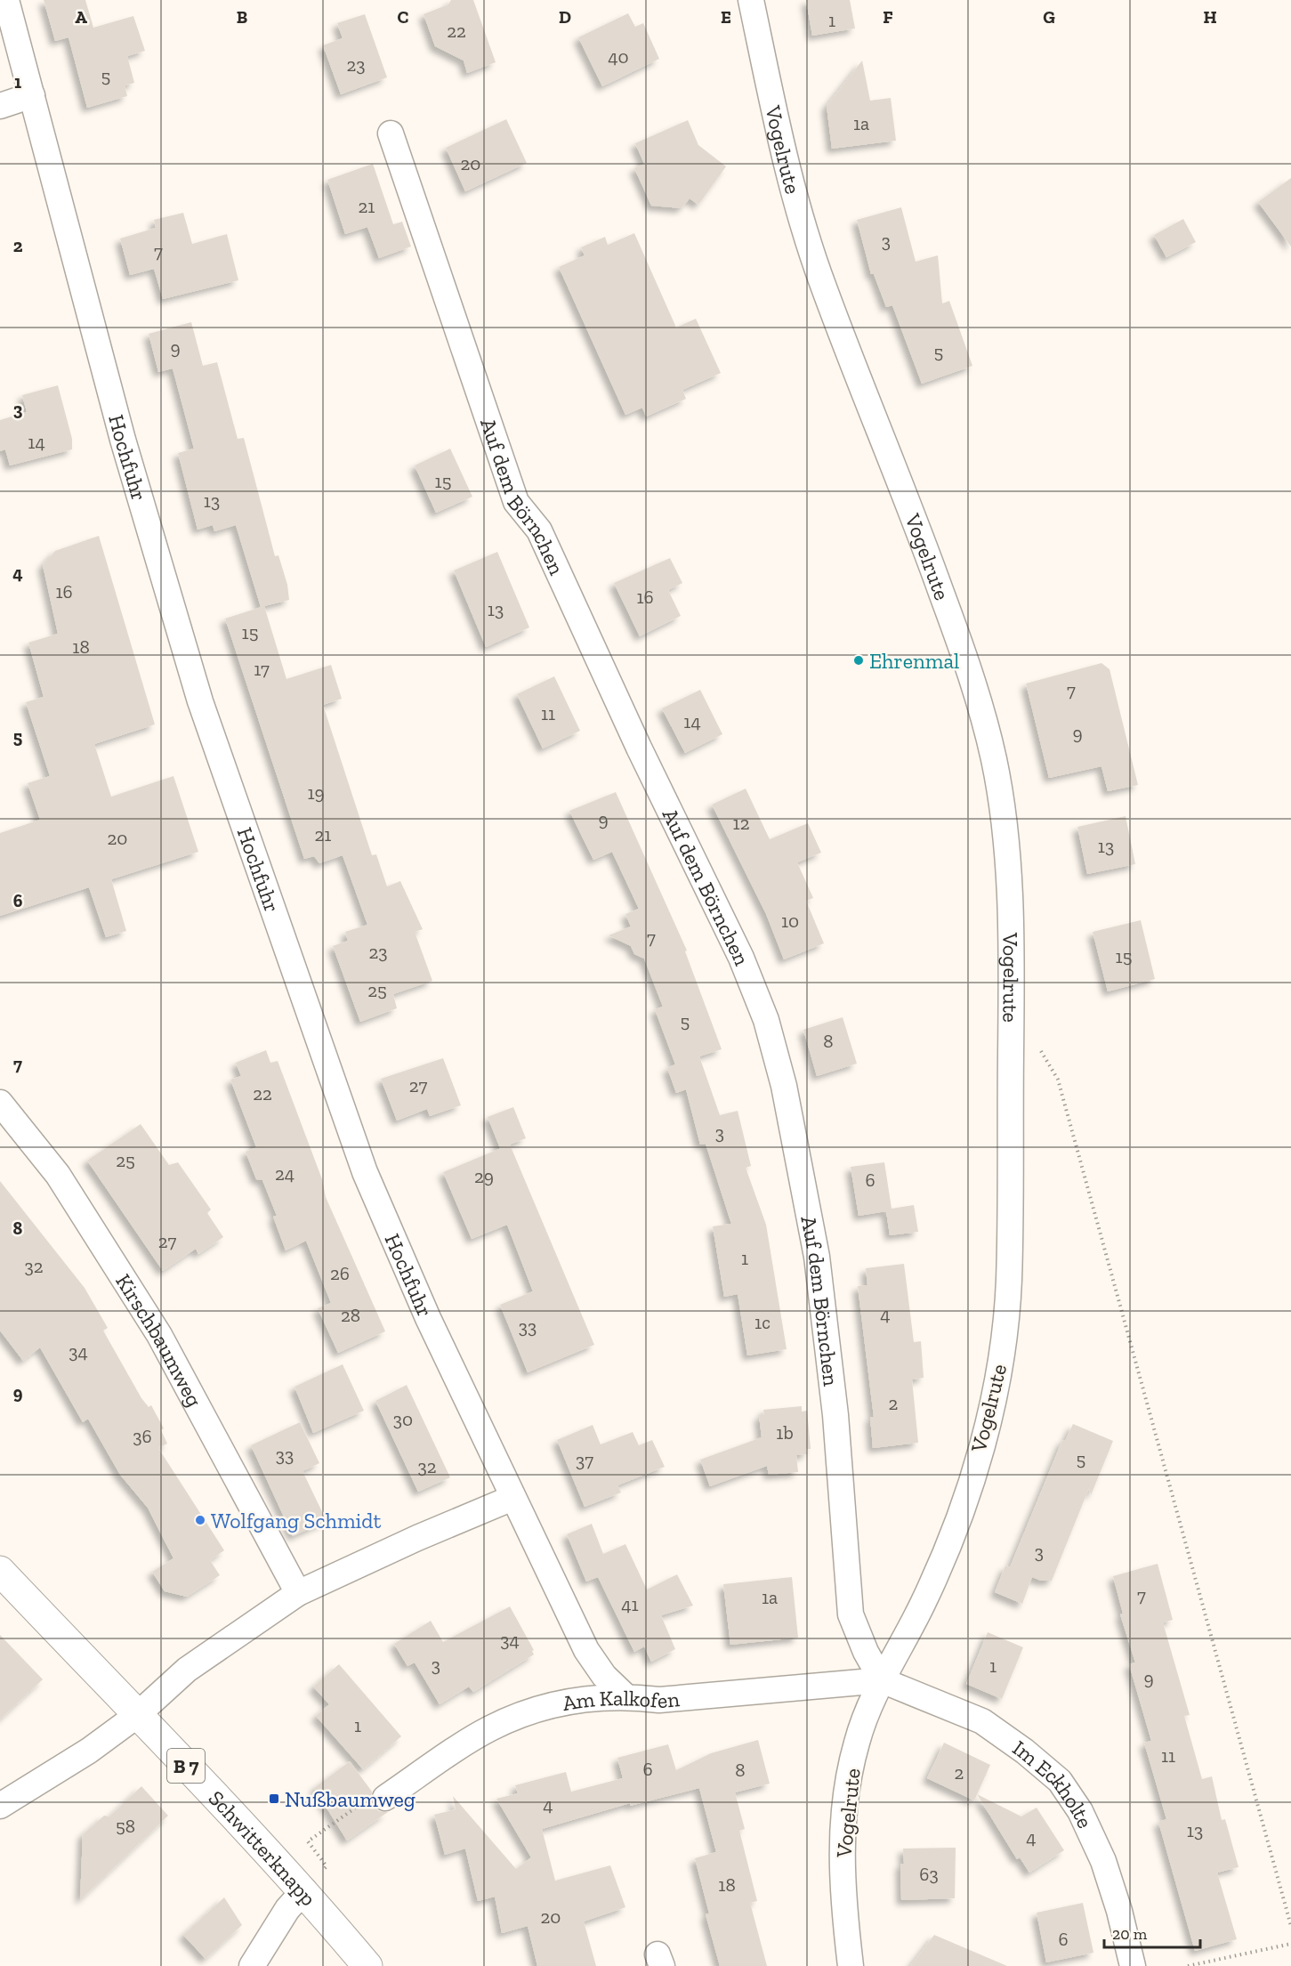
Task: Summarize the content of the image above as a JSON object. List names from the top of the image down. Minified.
{"streets":{"main road":["B 7","Schwitterknapp"],"street":["Vogelrute","Hochfuhr","Auf dem Börnchen","Kirschbaumweg","Am Kalkofen","Im Eckholte"]},"crossings":[["Vogelrute","Auf dem Börnchen"],["Vogelrute","Am Kalkofen"],["Vogelrute","Im Eckholte"],["Hochfuhr","Am Kalkofen"],["Auf dem Börnchen","Am Kalkofen"],["Auf dem Börnchen","Im Eckholte"],["Am Kalkofen","Im Eckholte"]],"places":{"other":["Ehrenmal","Wolfgang Schmidt"],"transit":["Nußbaumweg"]},"house_numbers":["1","22","40","23","5","1a","20","21","3","7","9","5","14","15","13","16","16","13","15","18","17","7","11","14","9","19","9","12","21","20","13","10","7","23","15","25","5","8","27","22","3","25","24","29","6","27","1","32","26","4","28","1c","33","34","2","30","1b","36","33","5","37","32","3","7","1a","41","34","3","1","9","1","11","6","8","2","4","58","13","4","63","18","20","6"],"scale_bar":"20 m","grid":{"columns":["A","B","C","D","E","F","G","H"],"rows":["1","2","3","4","5","6","7","8","9"]}}
